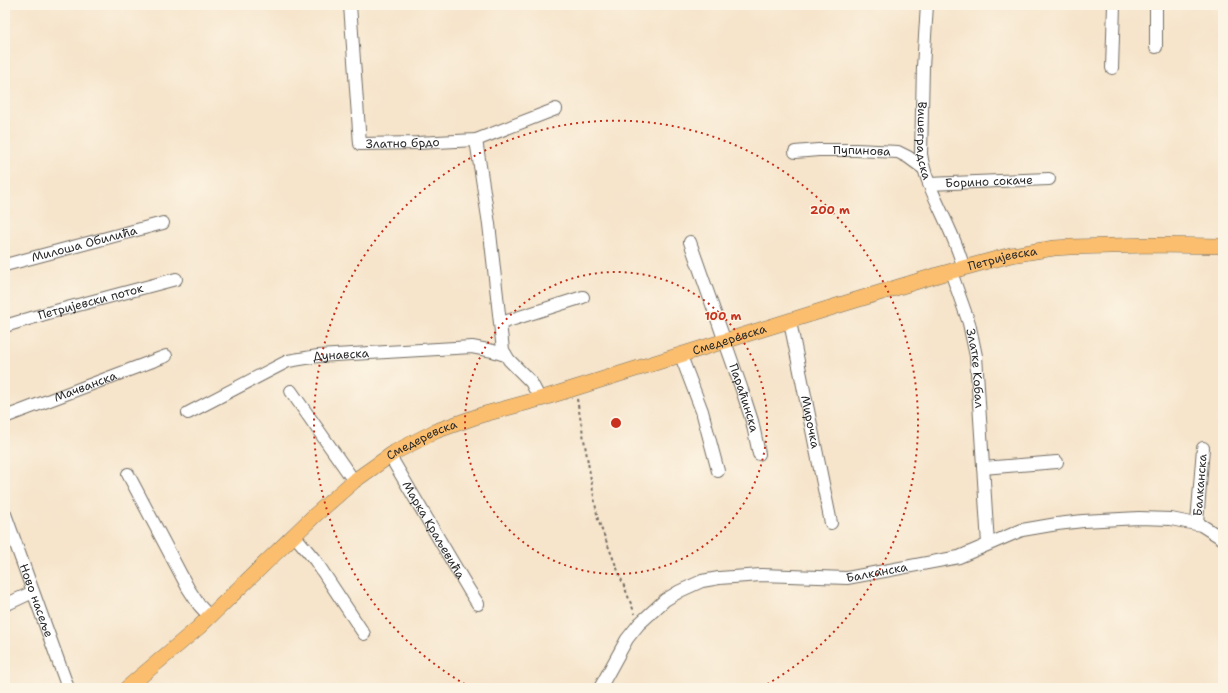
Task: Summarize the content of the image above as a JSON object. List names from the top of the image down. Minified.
{"streets":{"main road":["Петријевска","Смедеревска"],"street":["Вишеградска","Златно брдо","Пупинова","Борино сокаче","Милоша Обилића","Петријевски поток","Дунавска","Златке Кобал","Мачванска","Параћинска","Мирочка","Балканска","Марка Краљевића","Ново насеље"]},"crossings":[["Вишеградска","Пупинова"],["Вишеградска","Борино сокаче"],["Вишеградска","Петријевска"],["Вишеградска","Златке Кобал"],["Петријевска","Смедеревска"],["Петријевска","Златке Кобал"],["Петријевска","Мирочка"],["Смедеревска","Параћинска"],["Смедеревска","Мирочка"],["Смедеревска","Марка Краљевића"],["Златке Кобал","Балканска"]],"rings":["200 m","100 m"]}
